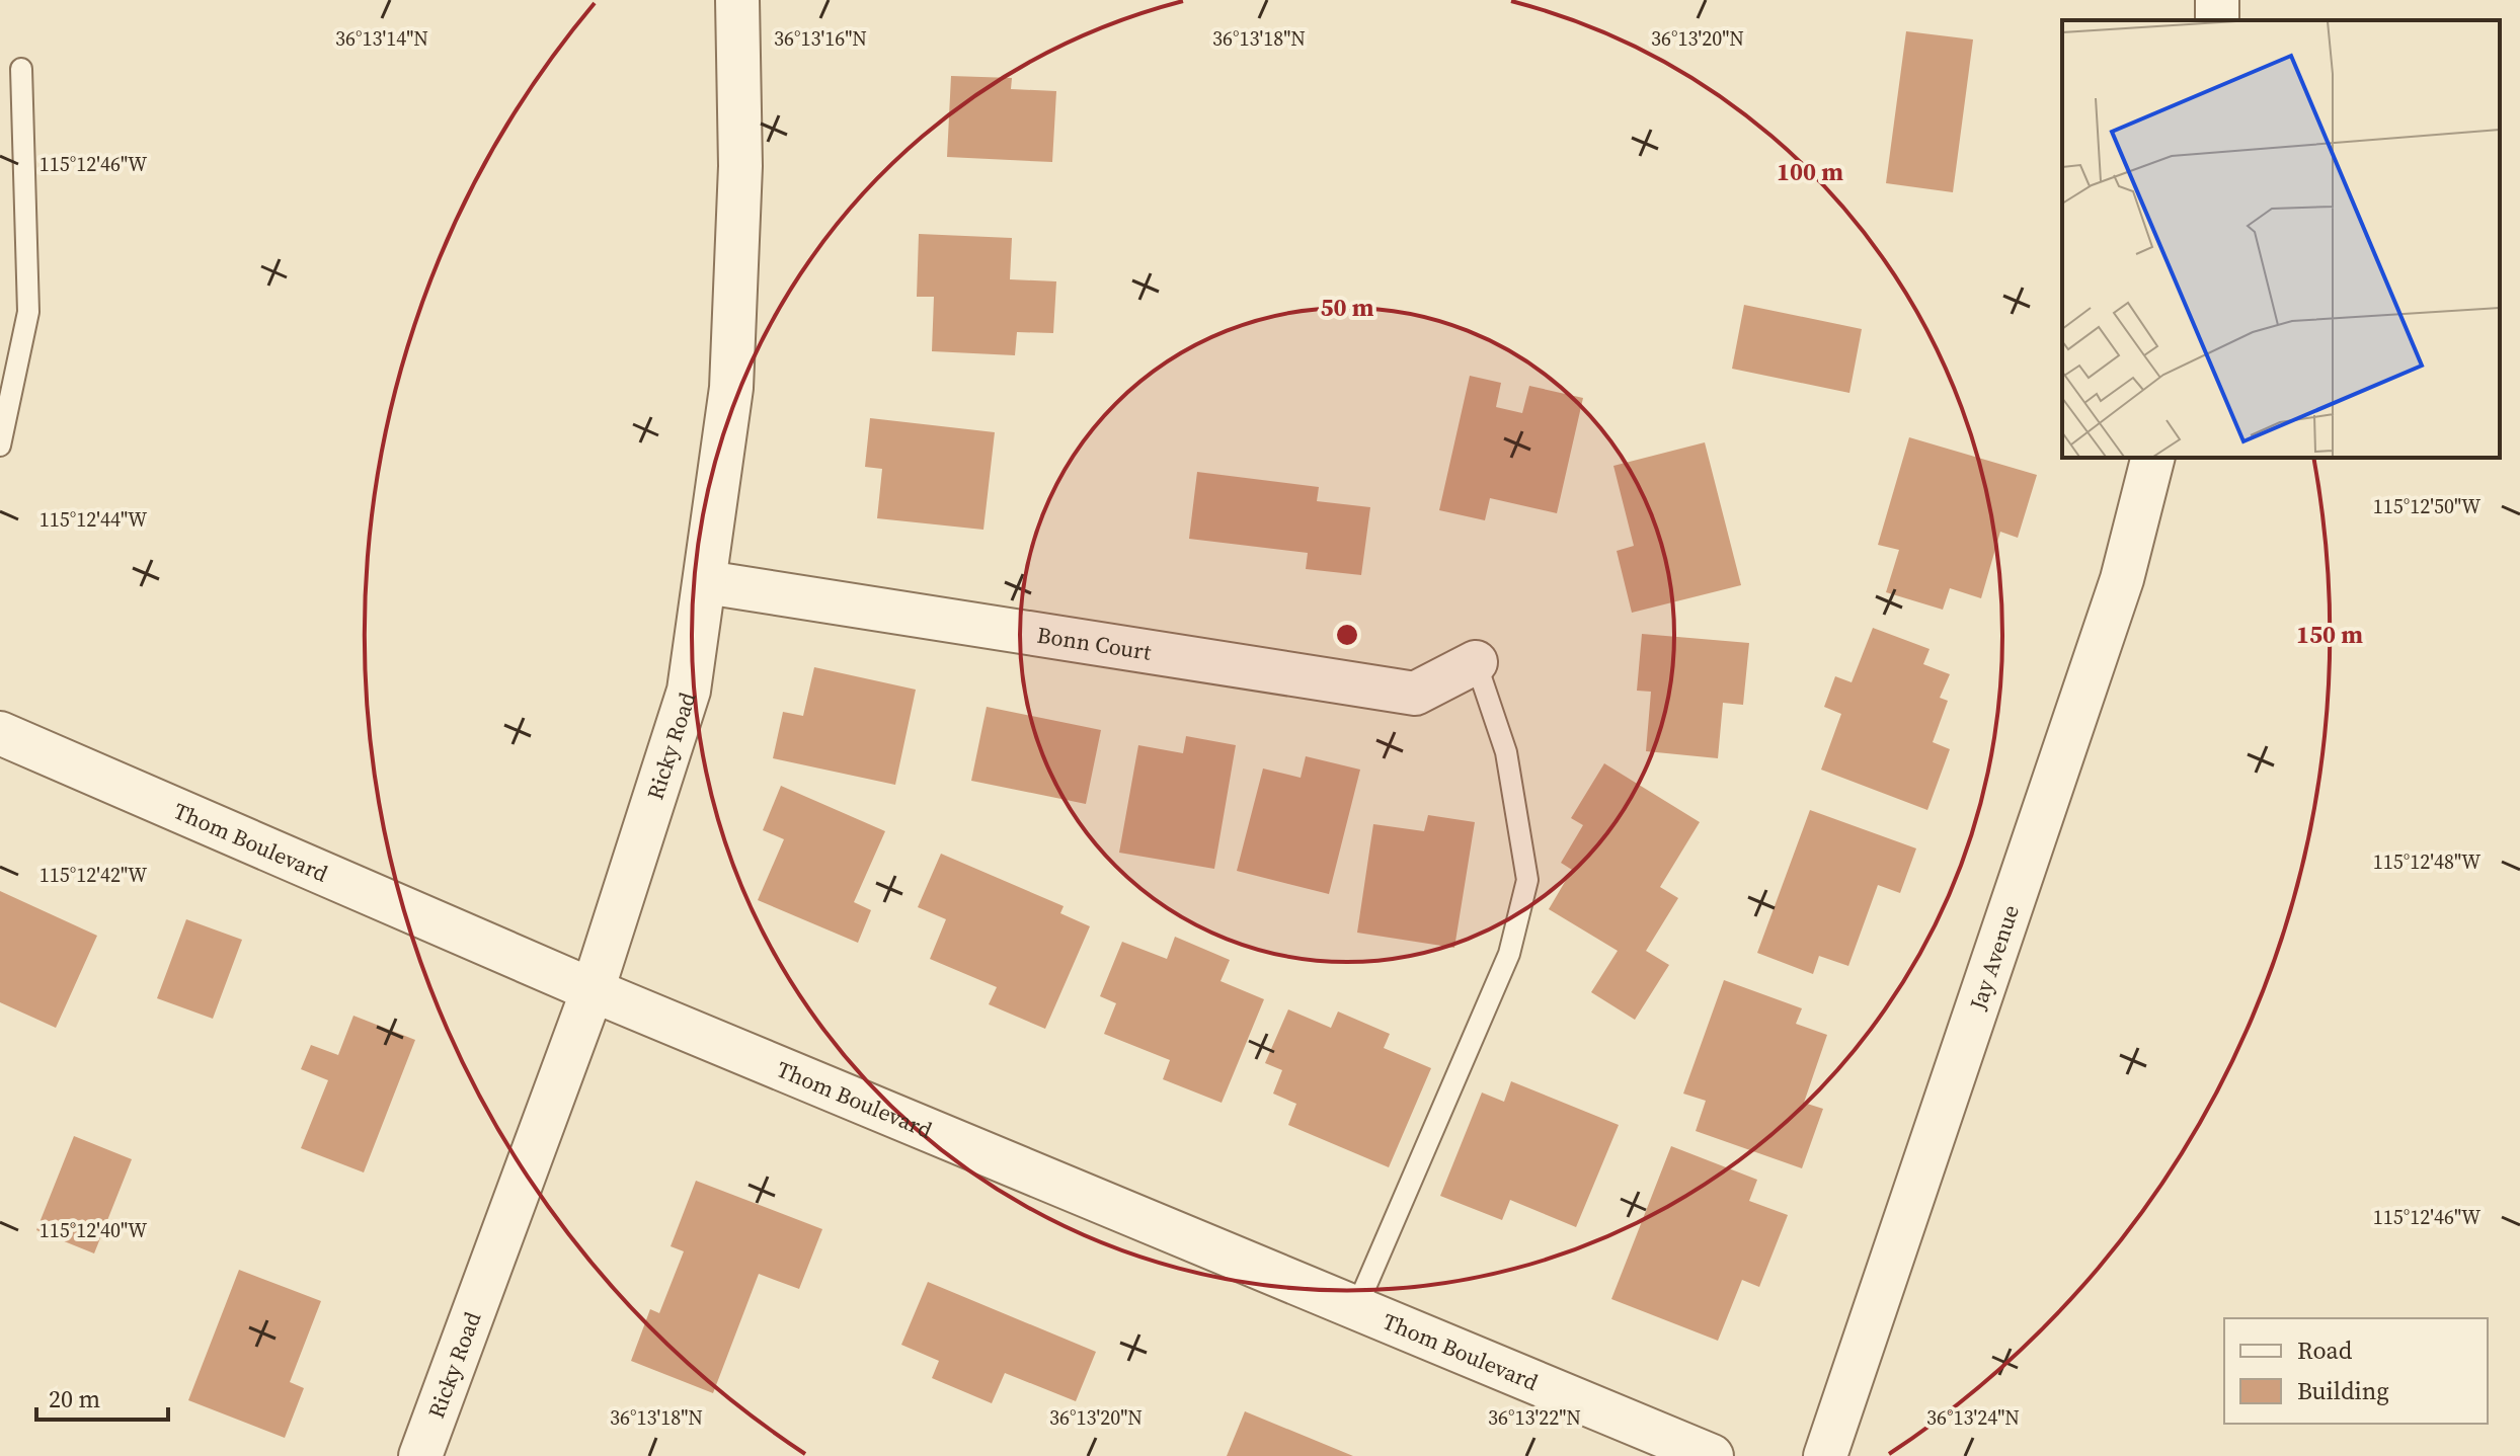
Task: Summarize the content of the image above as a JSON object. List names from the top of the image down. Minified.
{"streets":{"street":["Bonn Court","Ricky Road","Thom Boulevard","Jay Avenue"]},"crossings":[["Bonn Court","Ricky Road"],["Ricky Road","Thom Boulevard"]],"legend":["Road","Building"],"scale_bar":"20 m","coordinates":["36°13'14\"N","36°13'16\"N","36°13'18\"N","36°13'20\"N","115°12'46\"W","115°12'50\"W","115°12'44\"W","115°12'48\"W","115°12'42\"W","115°12'40\"W","36°13'22\"N","36°13'24\"N"],"rings":["100 m","50 m","150 m"]}
